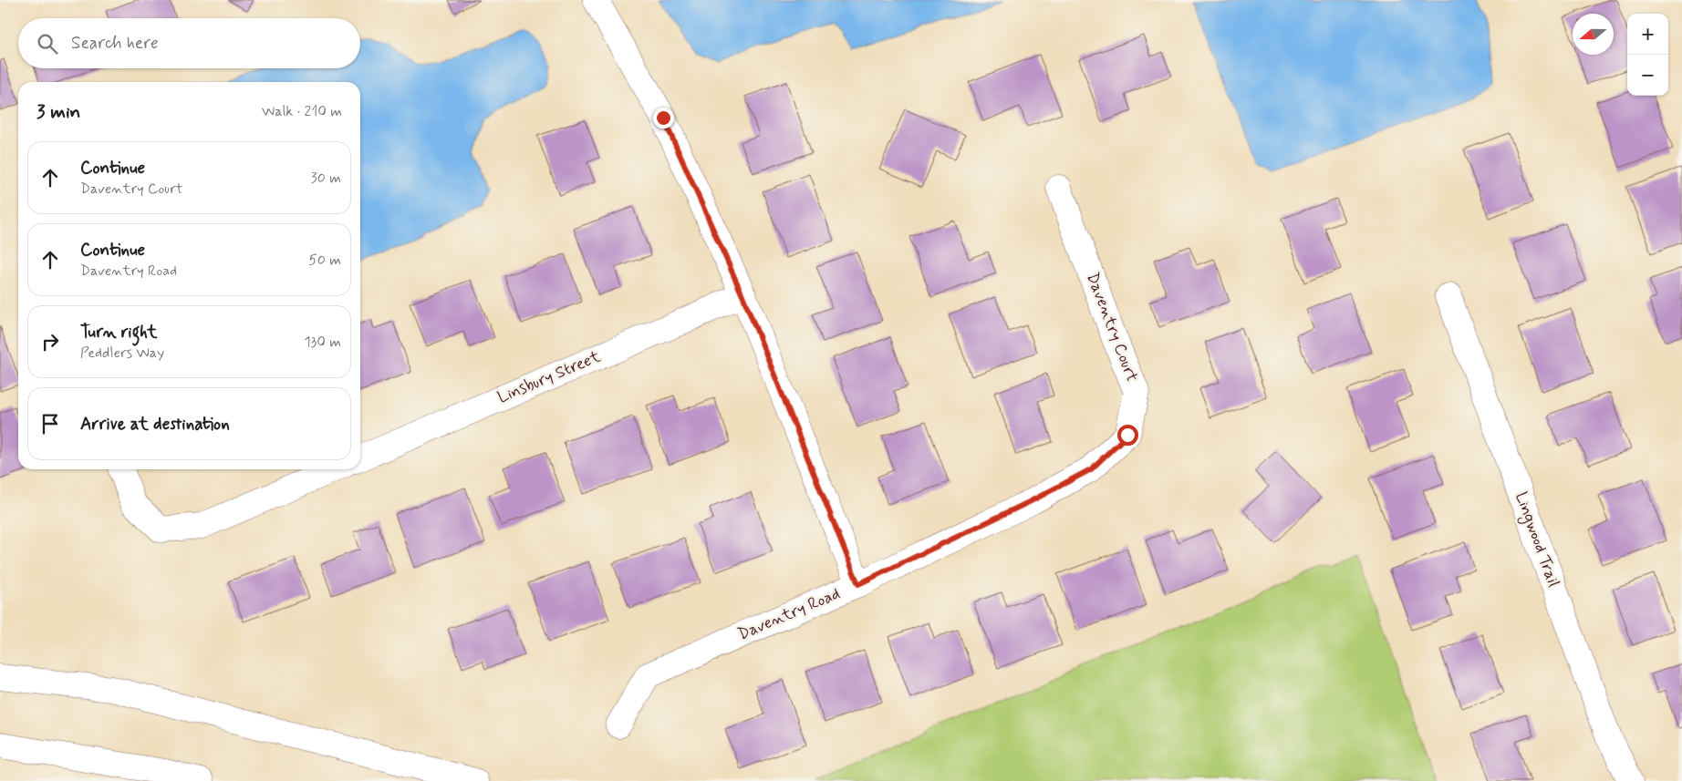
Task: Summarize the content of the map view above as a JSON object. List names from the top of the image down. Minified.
{"streets":{"main road":["Daventry Court","Linsbury Street","Lingwood Trail","Daventry Road"]},"crossings":[["Daventry Court","Daventry Road"]],"north":"left","page":{"map_buttons":["+","−"],"search":"Search here","heading":["3 min","Walk · 210 m"],"list":[["Continue","Daventry Court","30 m"],["Continue","Daventry Road","50 m"],["Turn right","Peddlers Way","130 m"],"Arrive at destination"]}}
